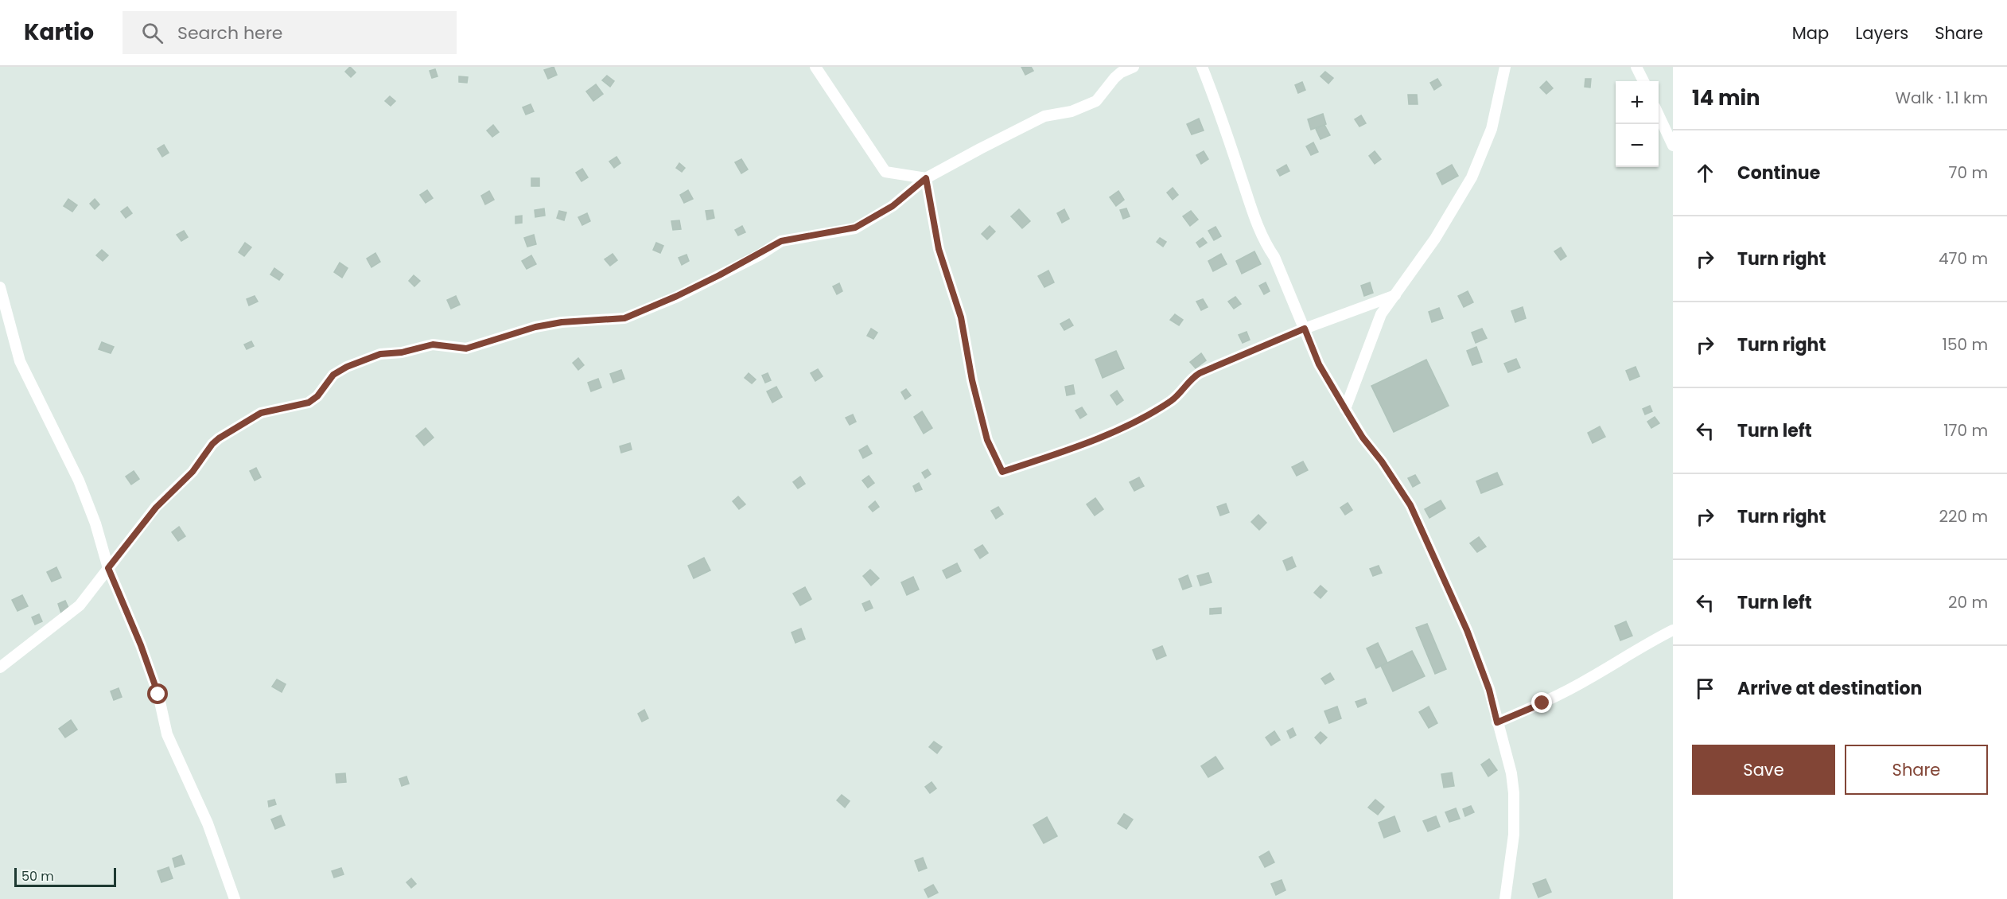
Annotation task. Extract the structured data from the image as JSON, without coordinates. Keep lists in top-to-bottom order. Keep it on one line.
{"scale_bar":"50 m","page":{"header":"Kartio","search":"Search here","nav":["Map","Layers","Share"],"heading":["14 min","Walk · 1.1 km"],"map_buttons":["+","−"],"list":[["Continue","70 m"],["Turn right","470 m"],["Turn right","150 m"],["Turn left","170 m"],["Turn right","220 m"],["Turn left","20 m"],"Arrive at destination"],"buttons":["Save","Share"],"scale":"50 m"}}
